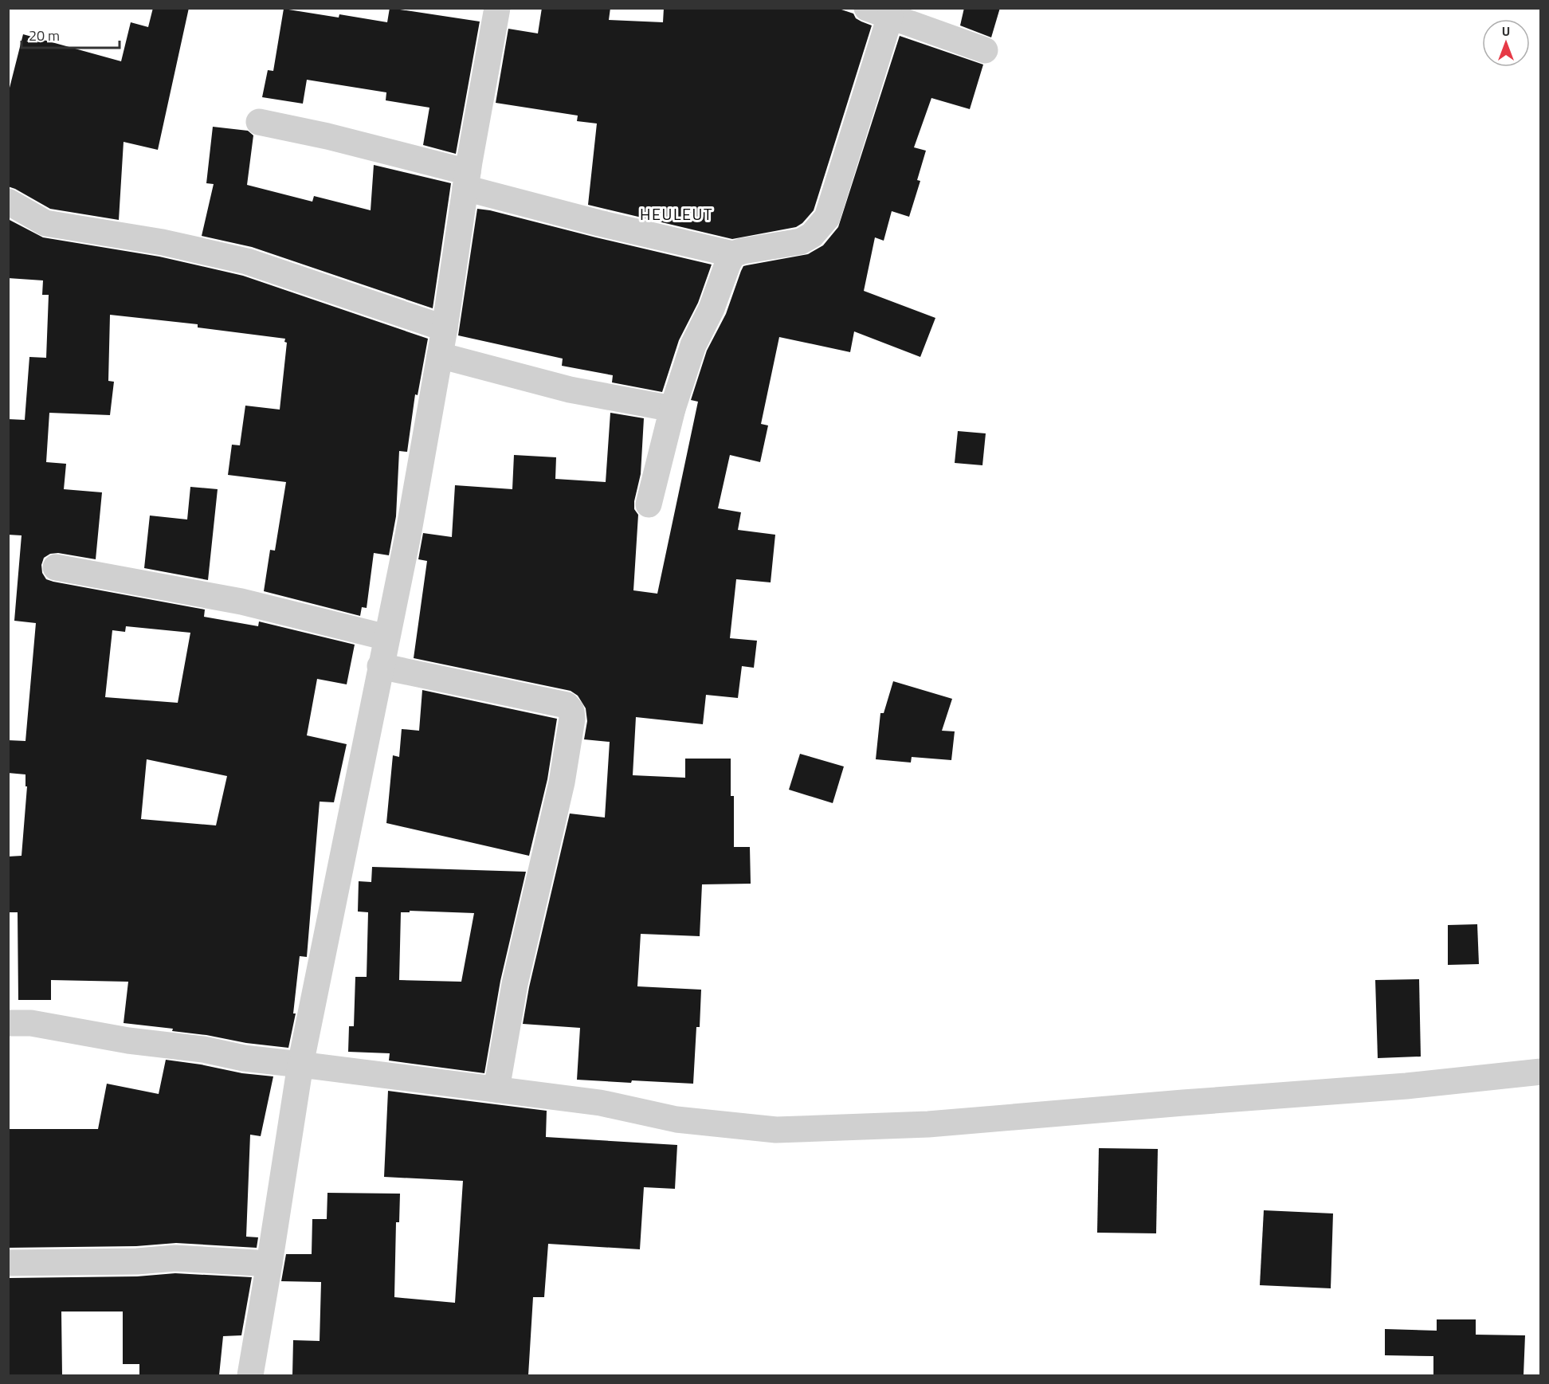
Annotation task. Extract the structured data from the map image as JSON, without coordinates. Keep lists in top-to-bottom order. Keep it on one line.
{"districts":["HEULEUT"],"scale_bar":"20 m","north":"top"}
